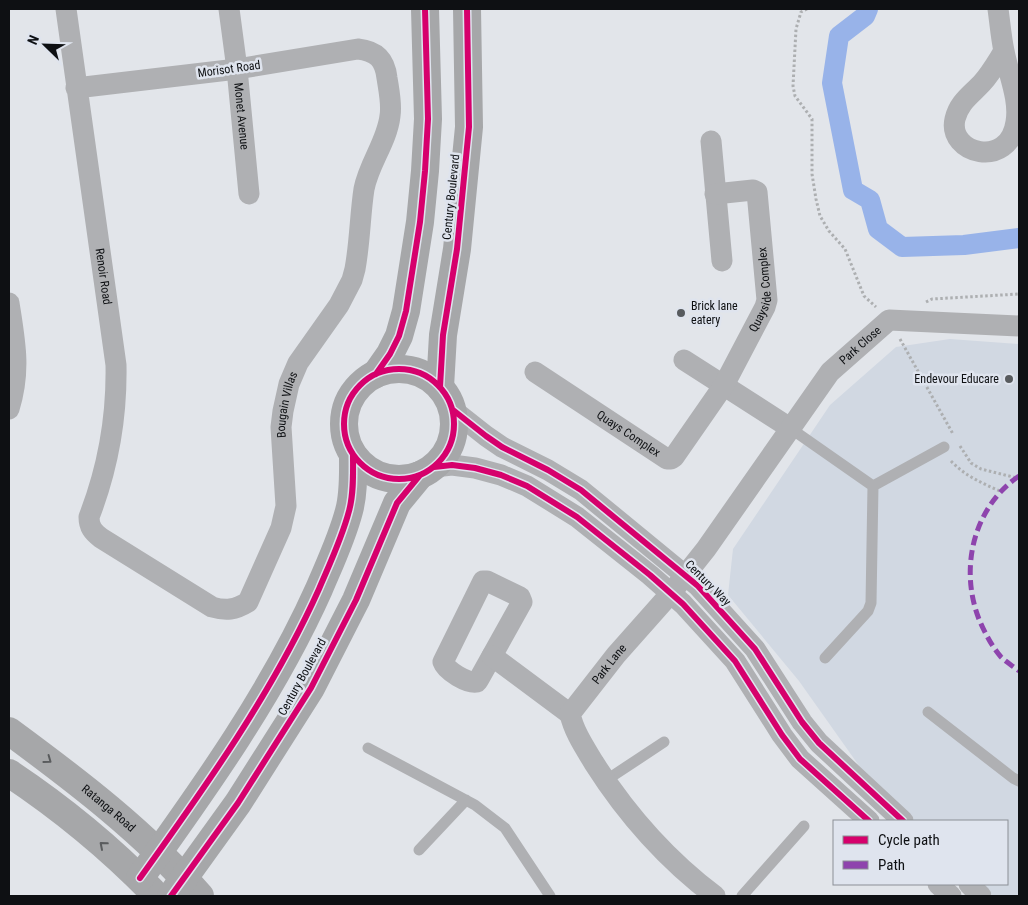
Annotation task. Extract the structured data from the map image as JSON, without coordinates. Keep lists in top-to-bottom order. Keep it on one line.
{"streets":{"main road":["Century Boulevard","Ratanga Road"],"street":["Morisot Road","Monet Avenue","Renoir Road","Quayside Complex","Park Close","Bougain Villas","Quays Complex","Century Way","Park Lane"]},"crossings":[["Morisot Road","Monet Avenue"],["Morisot Road","Renoir Road"],["Morisot Road","Bougain Villas"],["Century Boulevard","Century Way"],["Century Boulevard","Ratanga Road"],["Renoir Road","Bougain Villas"],["Quayside Complex","Quays Complex"],["Park Close","Park Lane"],["Century Way","Park Lane"]],"places":["Brick lane eatery","Endevour Educare"],"legend":["Cycle path","Path"],"north":"top left"}
